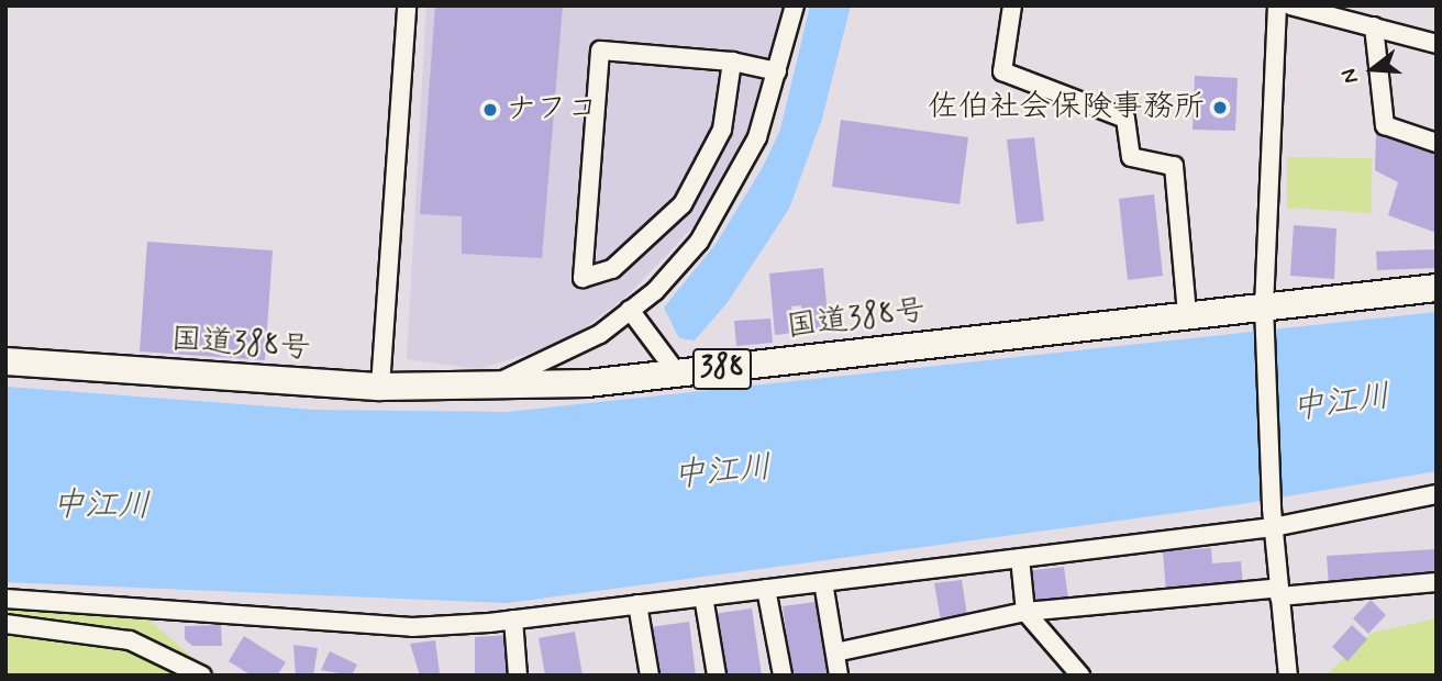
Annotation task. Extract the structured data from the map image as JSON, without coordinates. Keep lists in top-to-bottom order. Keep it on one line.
{"streets":{"highway":["国道388号","388"]},"water":["中江川"],"places":["佐伯社会保険事務所","ナフコ"],"north":"left"}
